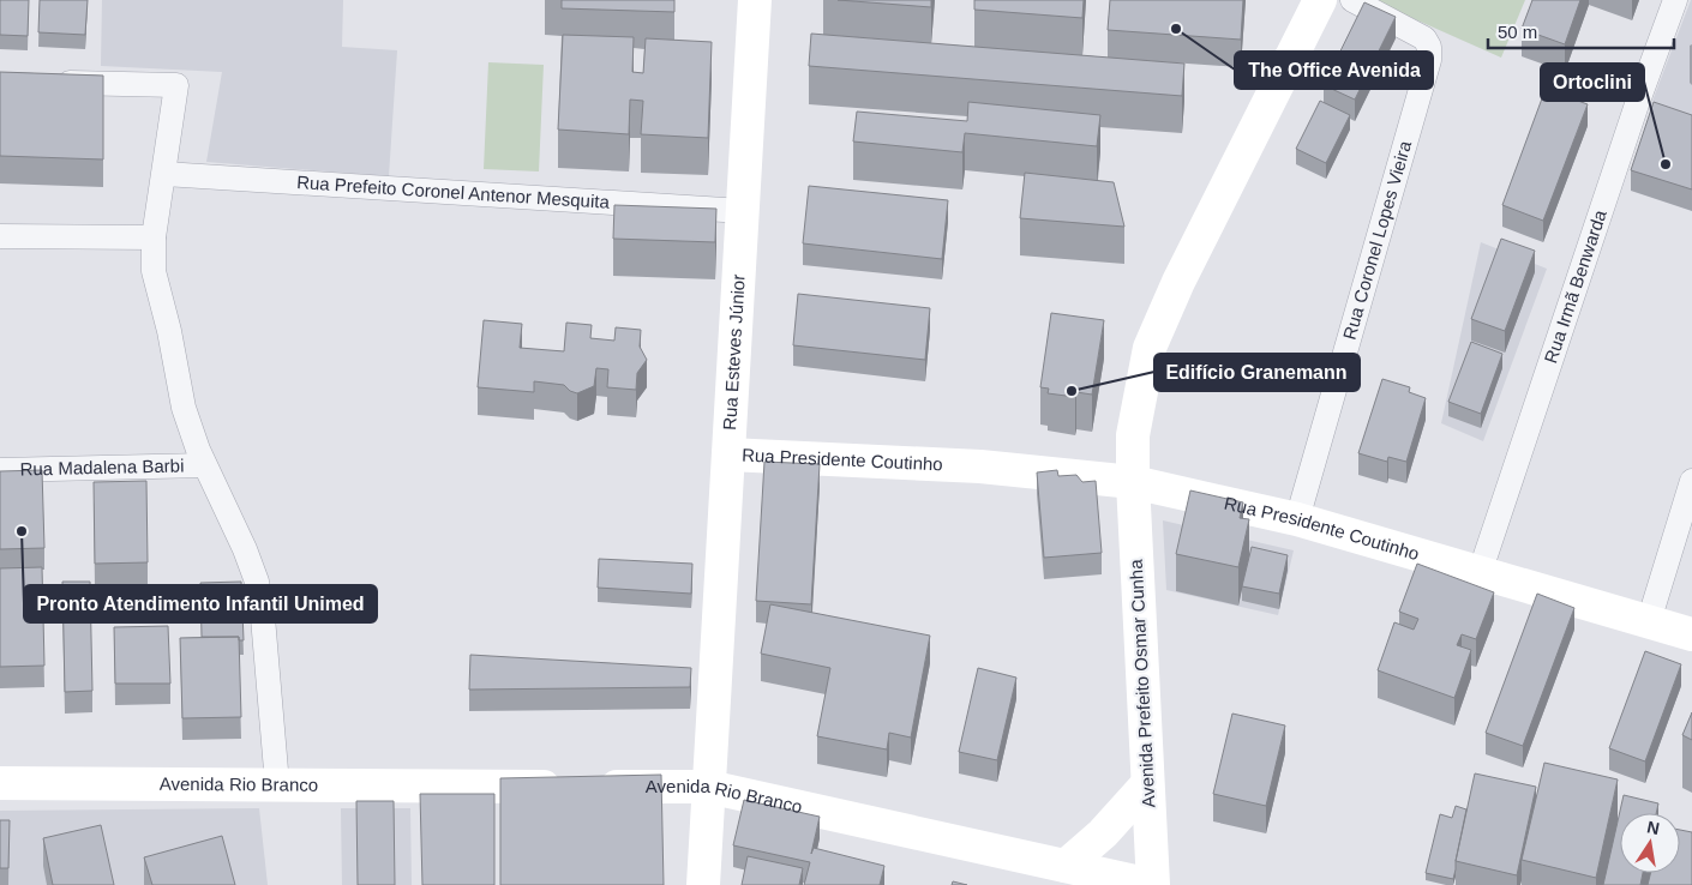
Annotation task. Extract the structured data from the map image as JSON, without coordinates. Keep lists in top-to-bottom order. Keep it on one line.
{"streets":{"main road":["Rua Esteves Júnior","Rua Presidente Coutinho","Avenida Prefeito Osmar Cunha","Avenida Rio Branco"],"street":["Rua Prefeito Coronel Antenor Mesquita","Rua Coronel Lopes Vieira","Rua Irmã Benwarda","Rua Madalena Barbi"]},"crossings":[["Rua Prefeito Coronel Antenor Mesquita","Rua Esteves Júnior"],["Rua Coronel Lopes Vieira","Rua Presidente Coutinho"],["Rua Irmã Benwarda","Rua Presidente Coutinho"],["Rua Esteves Júnior","Rua Presidente Coutinho"],["Rua Esteves Júnior","Avenida Rio Branco"],["Rua Presidente Coutinho","Avenida Prefeito Osmar Cunha"],["Avenida Prefeito Osmar Cunha","Avenida Rio Branco"]],"places":["The Office Avenida","Ortoclini","Edifício Granemann","Pronto Atendimento Infantil Unimed"],"scale_bar":"50 m","north":"top"}
